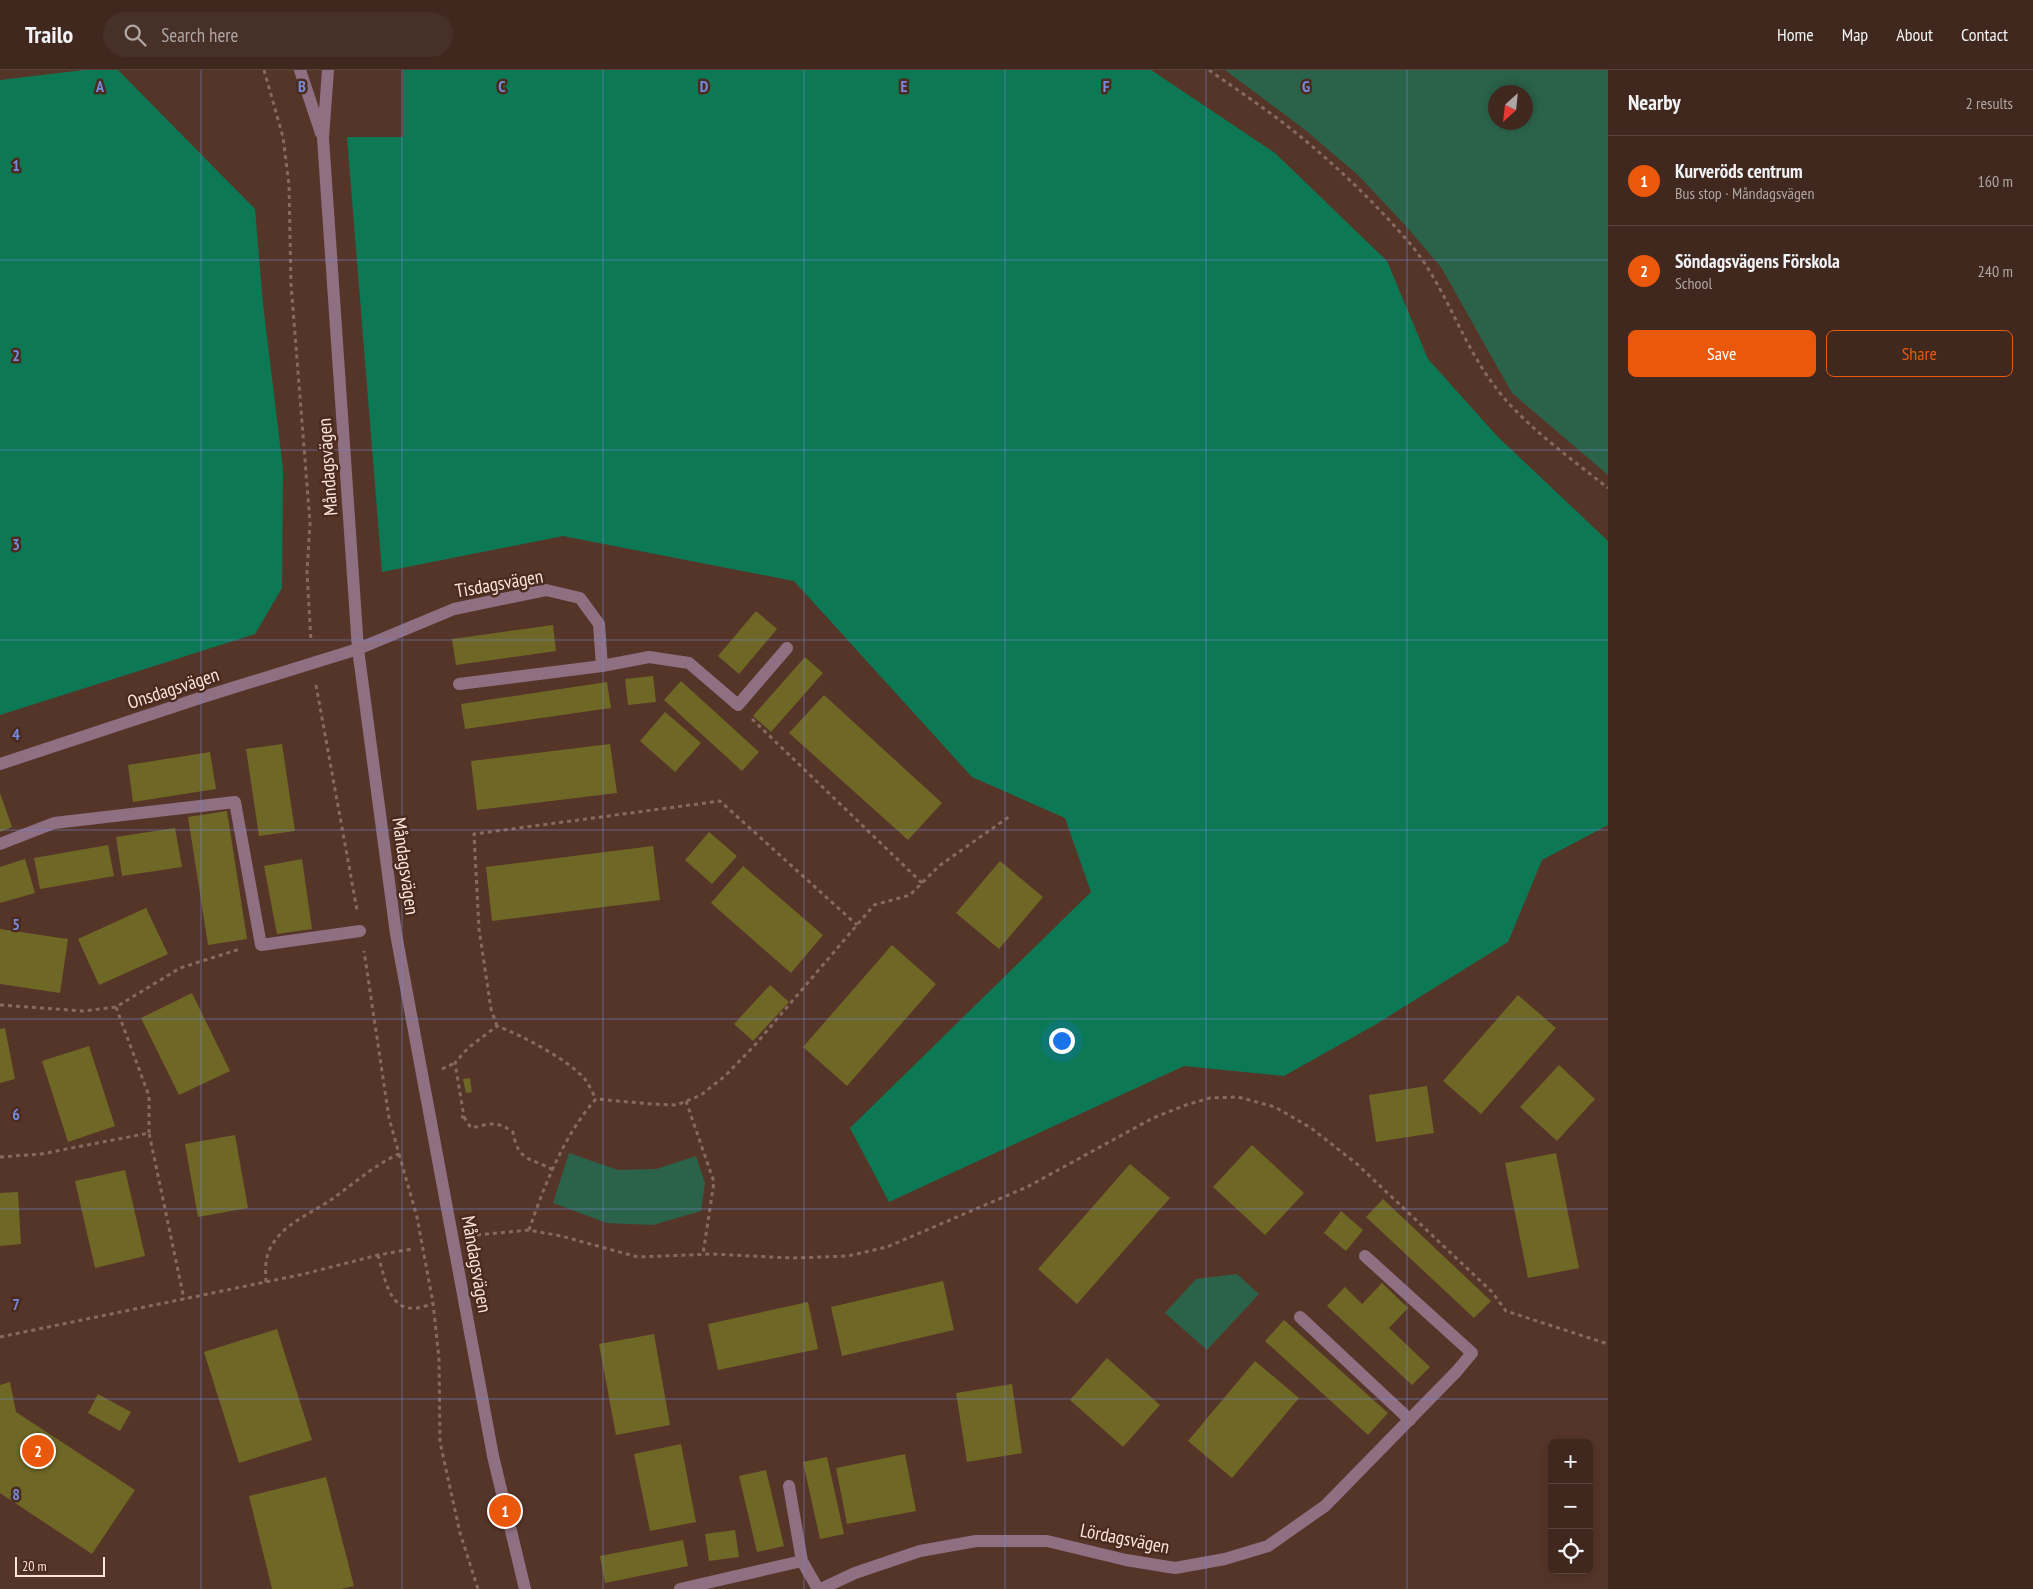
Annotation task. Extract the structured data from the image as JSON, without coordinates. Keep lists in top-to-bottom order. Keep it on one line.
{"streets":{"street":["Måndagsvägen","Tisdagsvägen","Onsdagsvägen","Lördagsvägen"]},"crossings":[["Måndagsvägen","Tisdagsvägen"],["Måndagsvägen","Onsdagsvägen"],["Tisdagsvägen","Onsdagsvägen"]],"scale_bar":"20 m","north":"bottom left","page":{"header":"Trailo","search":"Search here","nav":["Home","Map","About","Contact"],"heading":["Nearby","2 results"],"list":[{"mark":"1","name":"Kurveröds centrum","note":"Bus stop · Måndagsvägen","value":"160 m"},{"mark":"2","name":"Söndagsvägens Förskola","note":"School","value":"240 m"}],"buttons":["Save","Share"],"pins":["2","1"],"map_buttons":["+","−"],"scale":"20 m"},"grid":{"columns":["A","B","C","D","E","F","G"],"rows":["1","2","3","4","5","6","7","8"]}}
